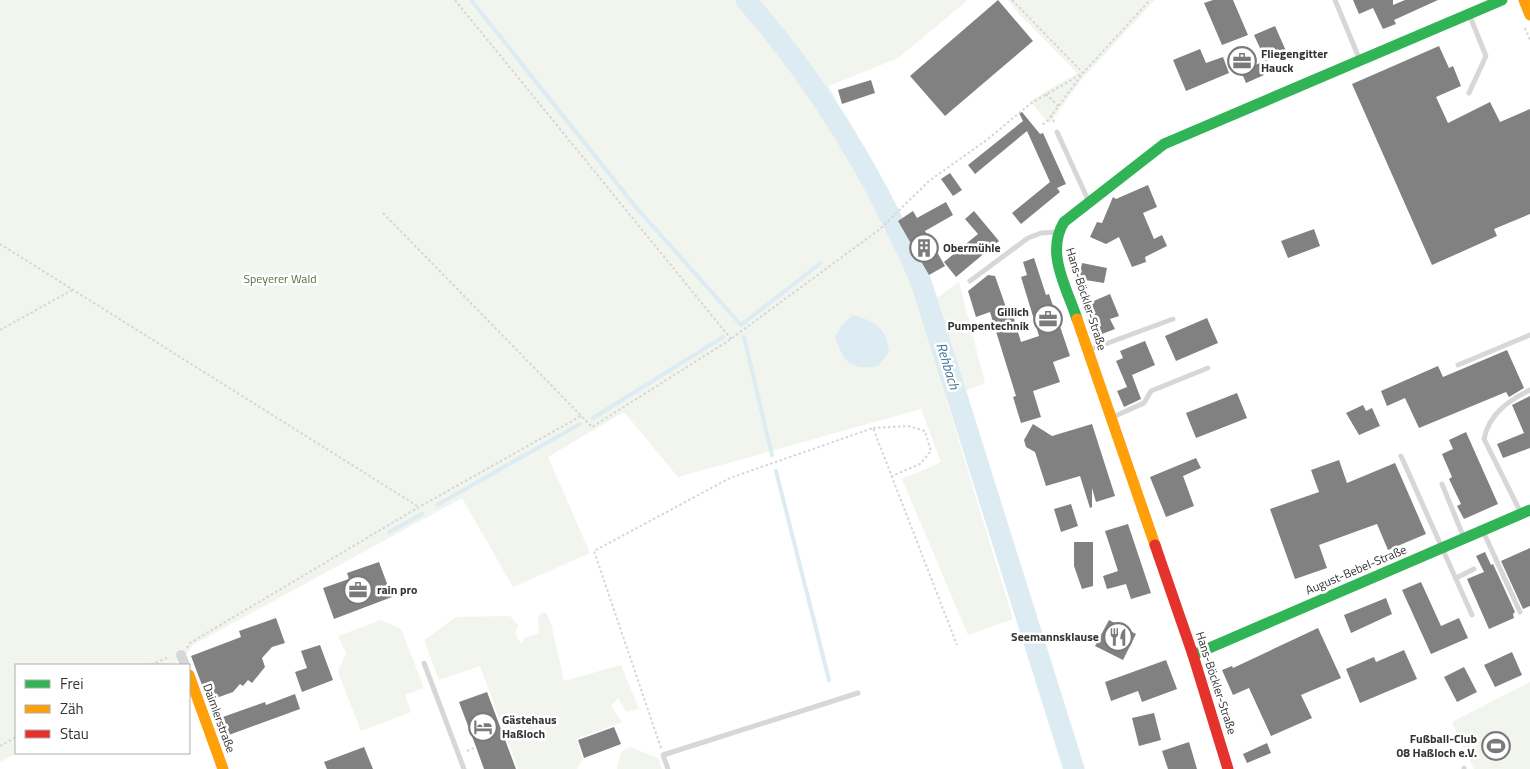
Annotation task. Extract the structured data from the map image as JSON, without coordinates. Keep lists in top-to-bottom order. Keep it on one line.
{"streets":{"street":["Hans-Böckler-Straße","August-Bebel-Straße","Daimlerstraße"]},"crossings":[["Hans-Böckler-Straße","August-Bebel-Straße"]],"water":["Rehbach"],"parks":["Speyerer Wald"],"places":{"office":["Fliegengitter Hauck","Gillich Pumpentechnik","rain pro"],"building":["Obermühle"],"restaurant":["Seemannsklause"],"hotel":["Gästehaus Haßloch"],"sports":["Fußball-Club 08 Haßloch e.V."]},"legend":["Frei","Zäh","Stau"]}
